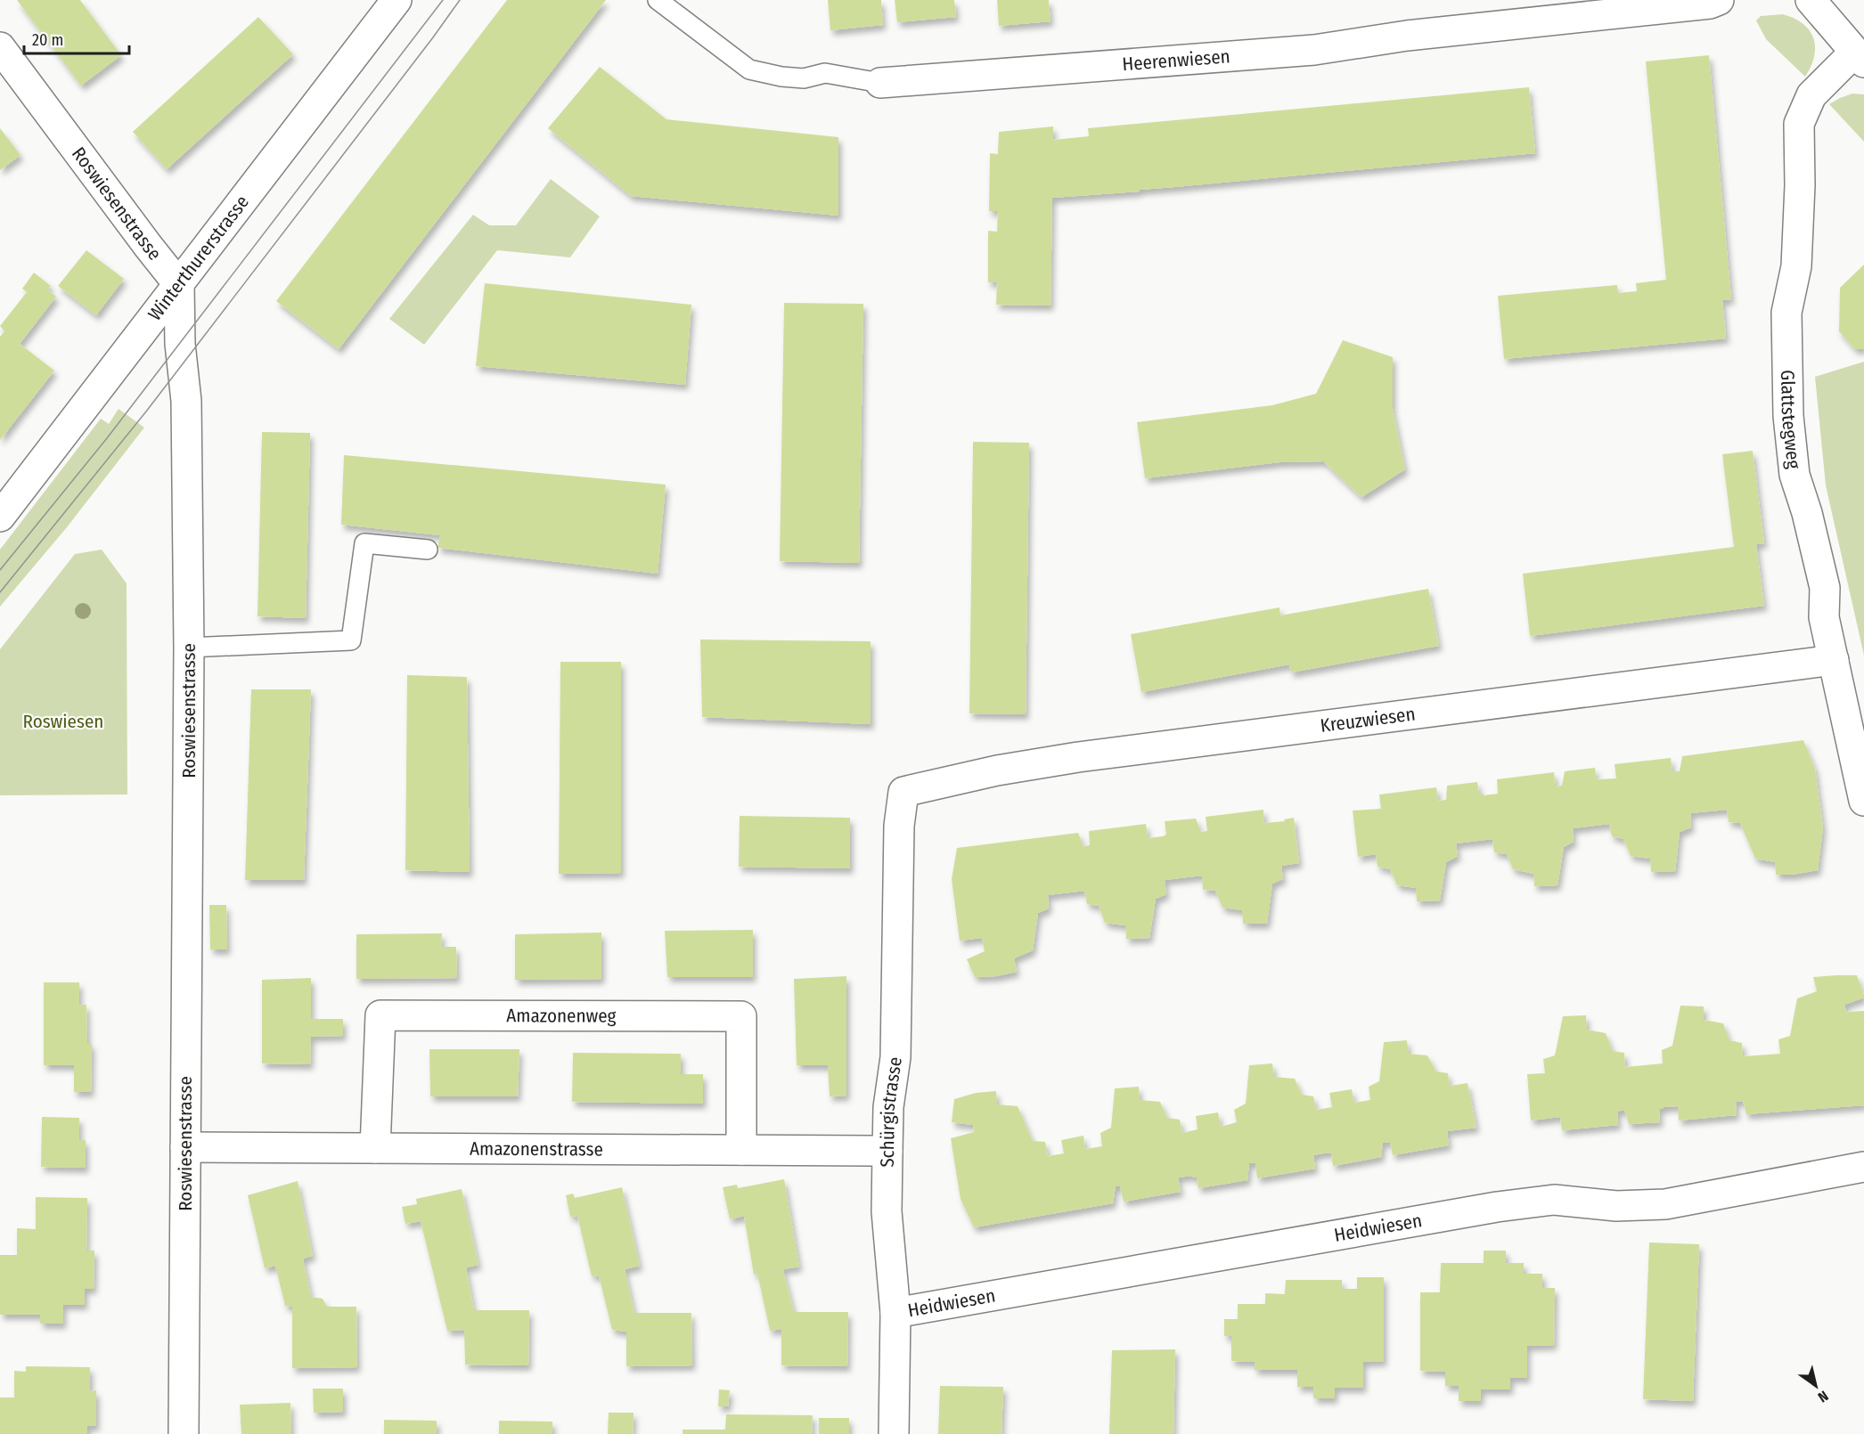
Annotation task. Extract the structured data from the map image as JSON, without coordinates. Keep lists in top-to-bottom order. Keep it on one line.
{"streets":{"street":["Heerenwiesen","Roswiesenstrasse","Winterthurerstrasse","Glattstegweg","Kreuzwiesen","Amazonenweg","Schürgistrasse","Amazonenstrasse","Heidwiesen"]},"crossings":[["Roswiesenstrasse","Winterthurerstrasse"],["Roswiesenstrasse","Amazonenstrasse"],["Glattstegweg","Kreuzwiesen"],["Kreuzwiesen","Schürgistrasse"],["Amazonenweg","Amazonenstrasse"],["Schürgistrasse","Amazonenstrasse"],["Schürgistrasse","Heidwiesen"]],"parks":["Roswiesen"],"scale_bar":"20 m","north":"bottom right"}
